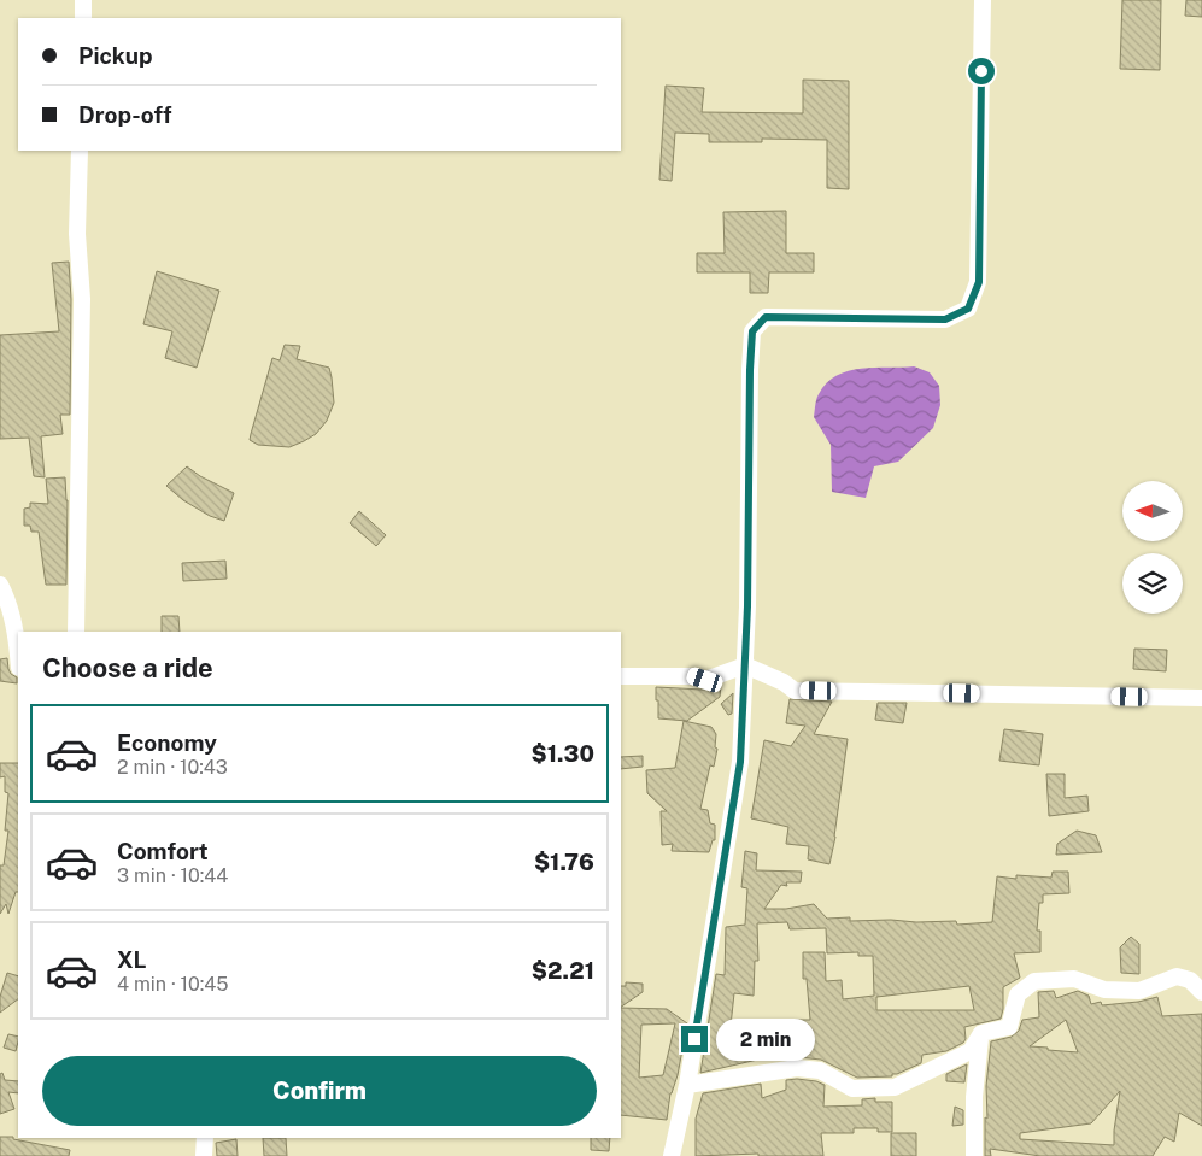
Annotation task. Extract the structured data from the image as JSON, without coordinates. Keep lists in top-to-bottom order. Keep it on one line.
{"north":"left","page":{"banner":["Pickup","Drop-off"],"heading":"Choose a ride","list":[{"name":"Economy","note":"2 min · 10:43","value":"$1.30"},{"name":"Comfort","note":"3 min · 10:44","value":"$1.76"},{"name":"XL","note":"4 min · 10:45","value":"$2.21"}],"bubble":"2 min","buttons":"Confirm"}}
